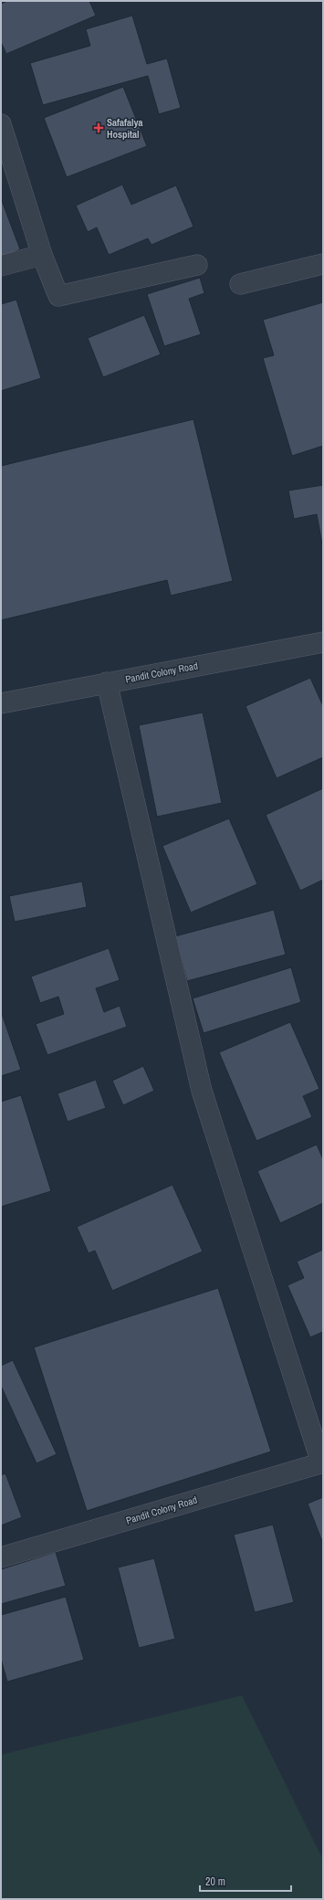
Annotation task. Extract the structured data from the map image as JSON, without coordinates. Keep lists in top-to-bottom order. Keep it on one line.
{"streets":{"street":["Pandit Colony Road"]},"places":{"health":["Safafalya Hospital"]},"scale_bar":"20 m"}
